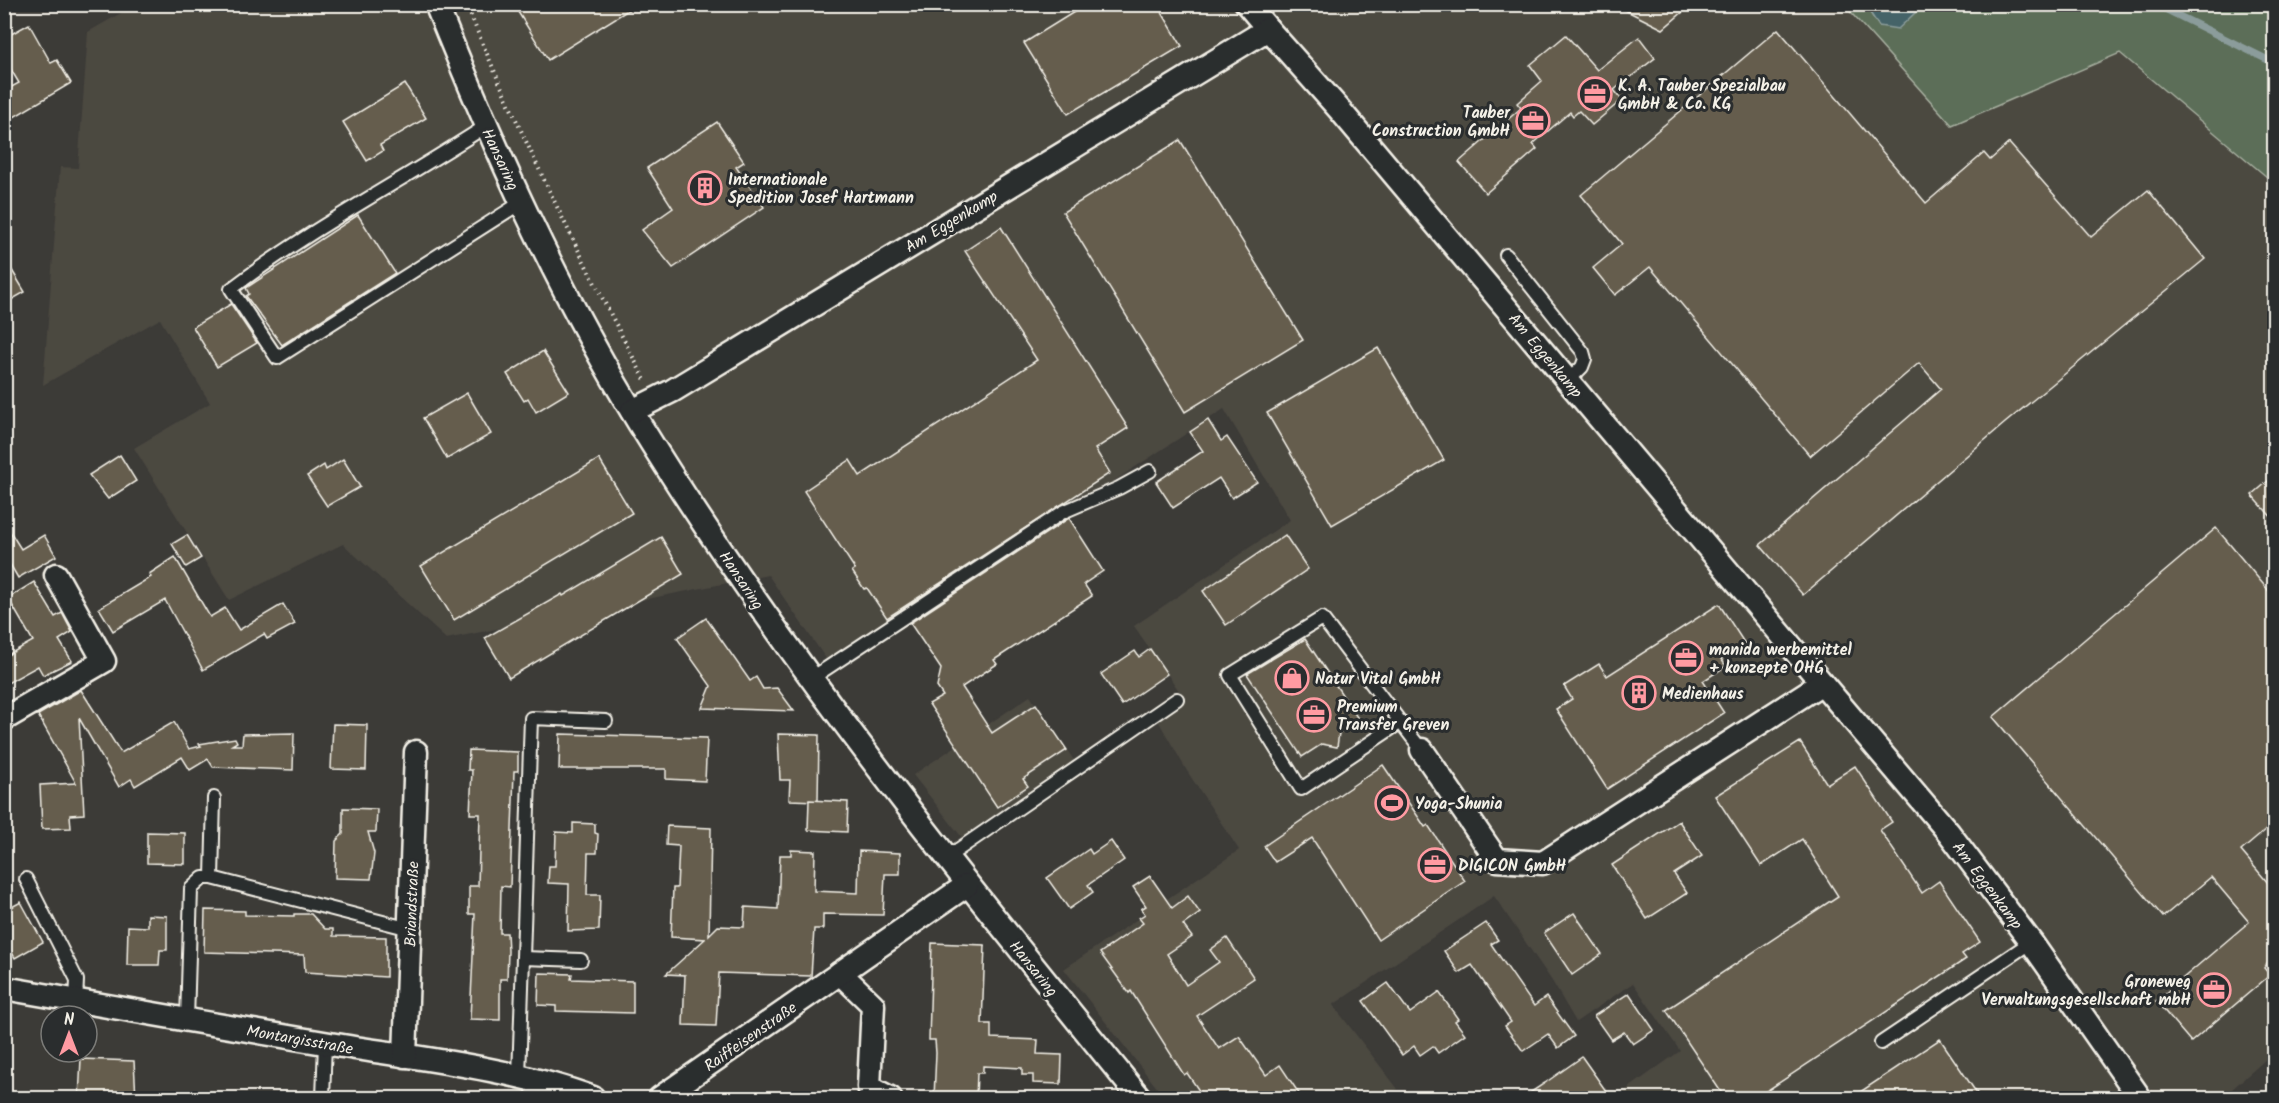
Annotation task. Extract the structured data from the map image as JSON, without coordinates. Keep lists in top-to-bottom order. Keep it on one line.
{"streets":{"street":["Hansaring","Am Eggenkamp","Briandstraße","Raiffeisenstraße","Montargisstraße"]},"crossings":[["Hansaring","Am Eggenkamp"],["Hansaring","Raiffeisenstraße"],["Briandstraße","Montargisstraße"]],"places":{"office":["K. A. Tauber Spezialbau GmbH & Co. KG","Tauber Construction GmbH","manida werbemittel + konzepte OHG","Premium Transfer Greven","DIGICON GmbH","Groneweg Verwaltungsgesellschaft mbH"],"building":["Internationale Spedition Josef Hartmann","Medienhaus"],"shop":["Natur Vital GmbH"],"sports":["Yoga-Shunia"]},"north":"top"}
